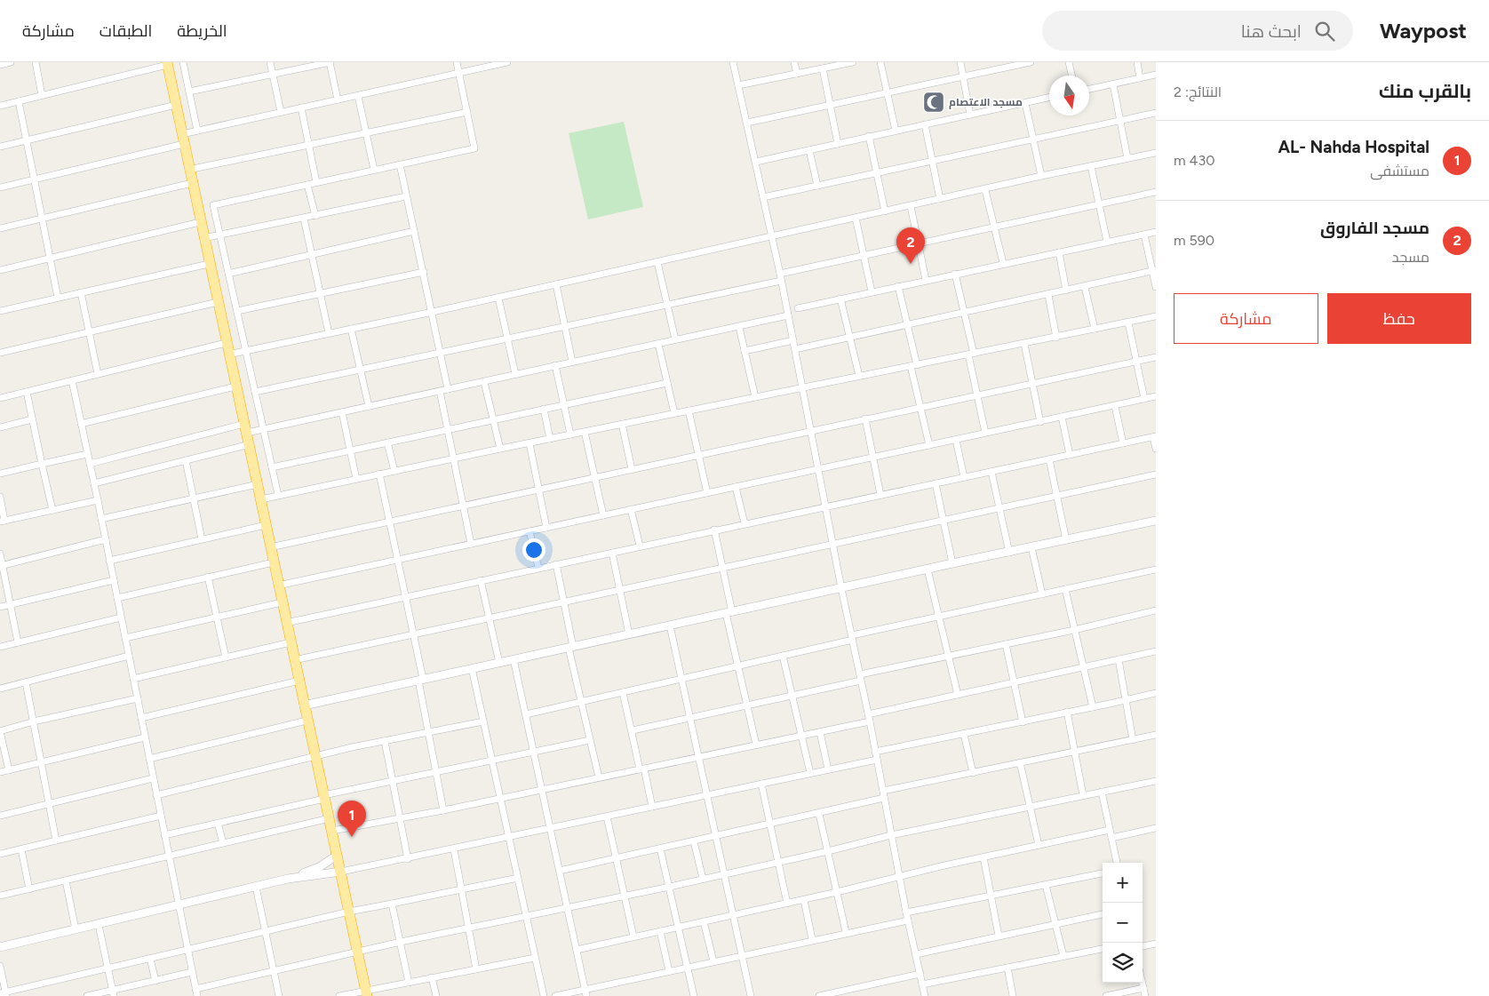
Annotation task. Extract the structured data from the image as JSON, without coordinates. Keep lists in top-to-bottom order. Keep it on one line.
{"places":{"mosque":["مسجد الاعتصام"]},"north":"bottom","page":{"header":"Waypost","search":"ابحث هنا","nav":["الخريطة","الطبقات","مشاركة"],"heading":["بالقرب منك","النتائج: 2"],"list":[{"mark":"1","name":"AL- Nahda Hospital","note":"مستشفى","value":"430 m"},{"mark":"2","name":"مسجد الفاروق","note":"مسجد","value":"590 m"}],"pins":["2","1"],"buttons":["حفظ","مشاركة"],"map_buttons":["+","−"]}}
